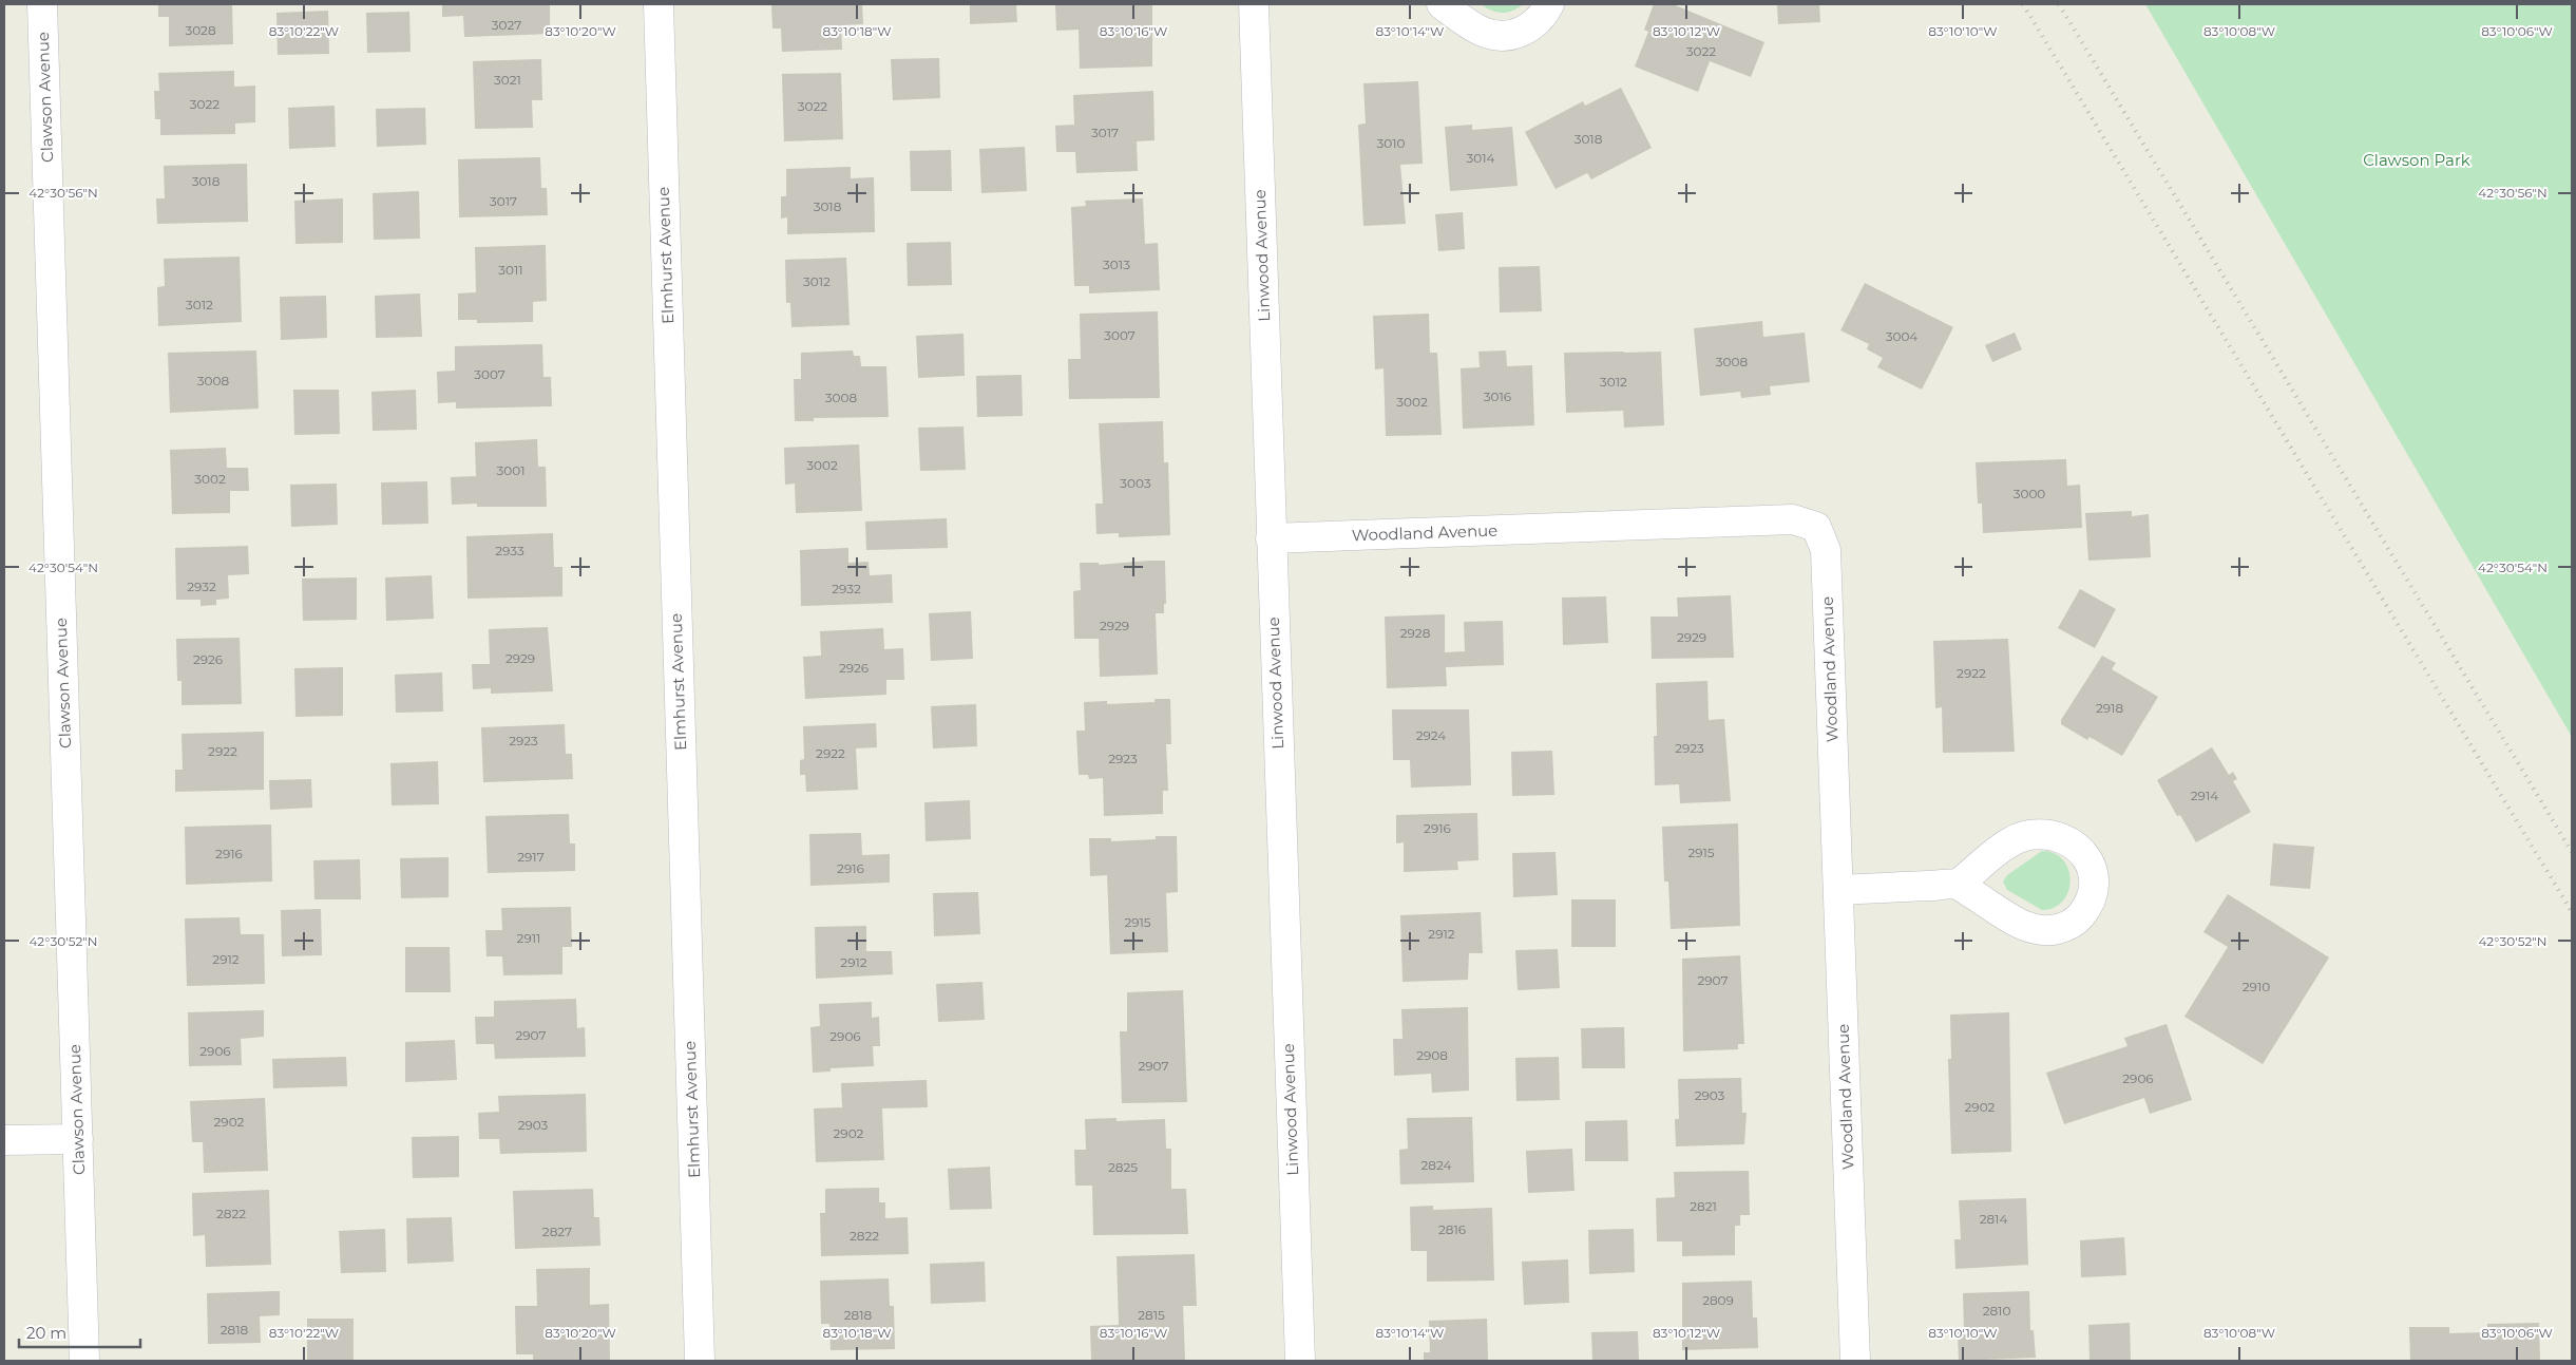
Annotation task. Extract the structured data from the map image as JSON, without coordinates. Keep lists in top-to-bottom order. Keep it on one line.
{"streets":{"street":["Clawson Avenue","Elmhurst Avenue","Linwood Avenue","Woodland Avenue"]},"crossings":[["Linwood Avenue","Woodland Avenue"]],"parks":["Clawson Park"],"house_numbers":["3027","3028","3022","3021","3022","3022","3017","3018","3010","3014","3018","3017","3018","3013","3011","3012","3012","3007","3004","3008","3007","3008","3012","3016","3008","3002","3002","3001","3002","3003","3000","2933","2932","2932","2929","2928","2929","2929","2926","2926","2922","2918","2924","2923","2923","2922","2922","2923","2914","2916","2915","2916","2917","2916","2915","2912","2911","2912","2912","2907","2910","2907","2906","2906","2908","2907","2906","2903","2902","2902","2903","2902","2824","2825","2821","2822","2814","2816","2827","2822","2809","2810","2818","2815","2818"],"scale_bar":"20 m","coordinates":["83°10'22\"W","83°10'20\"W","83°10'18\"W","83°10'16\"W","83°10'14\"W","83°10'12\"W","83°10'10\"W","83°10'08\"W","83°10'06\"W","42°30'56\"N","42°30'54\"N","42°30'52\"N"]}
